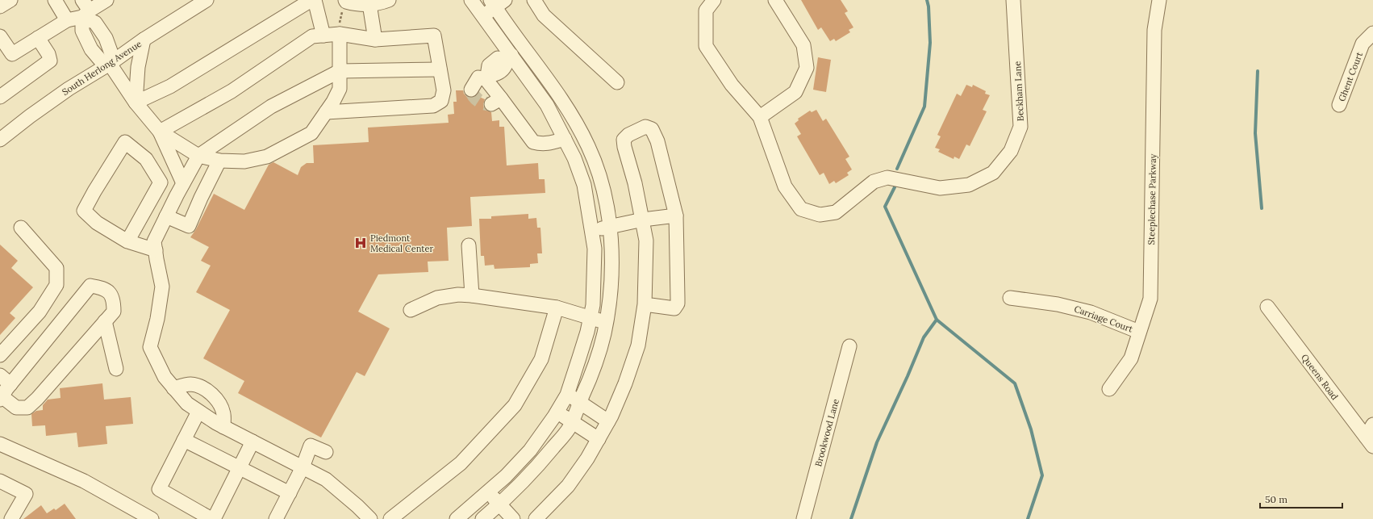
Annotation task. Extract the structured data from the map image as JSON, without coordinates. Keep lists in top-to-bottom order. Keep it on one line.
{"streets":{"street":["South Herlong Avenue","Ghent Court","Beckham Lane","Steeplechase Parkway","Carriage Court","Queens Road","Brookwood Lane"]},"crossings":[["Steeplechase Parkway","Carriage Court"]],"places":{"hospital":["Piedmont Medical Center"]},"scale_bar":"50 m"}
